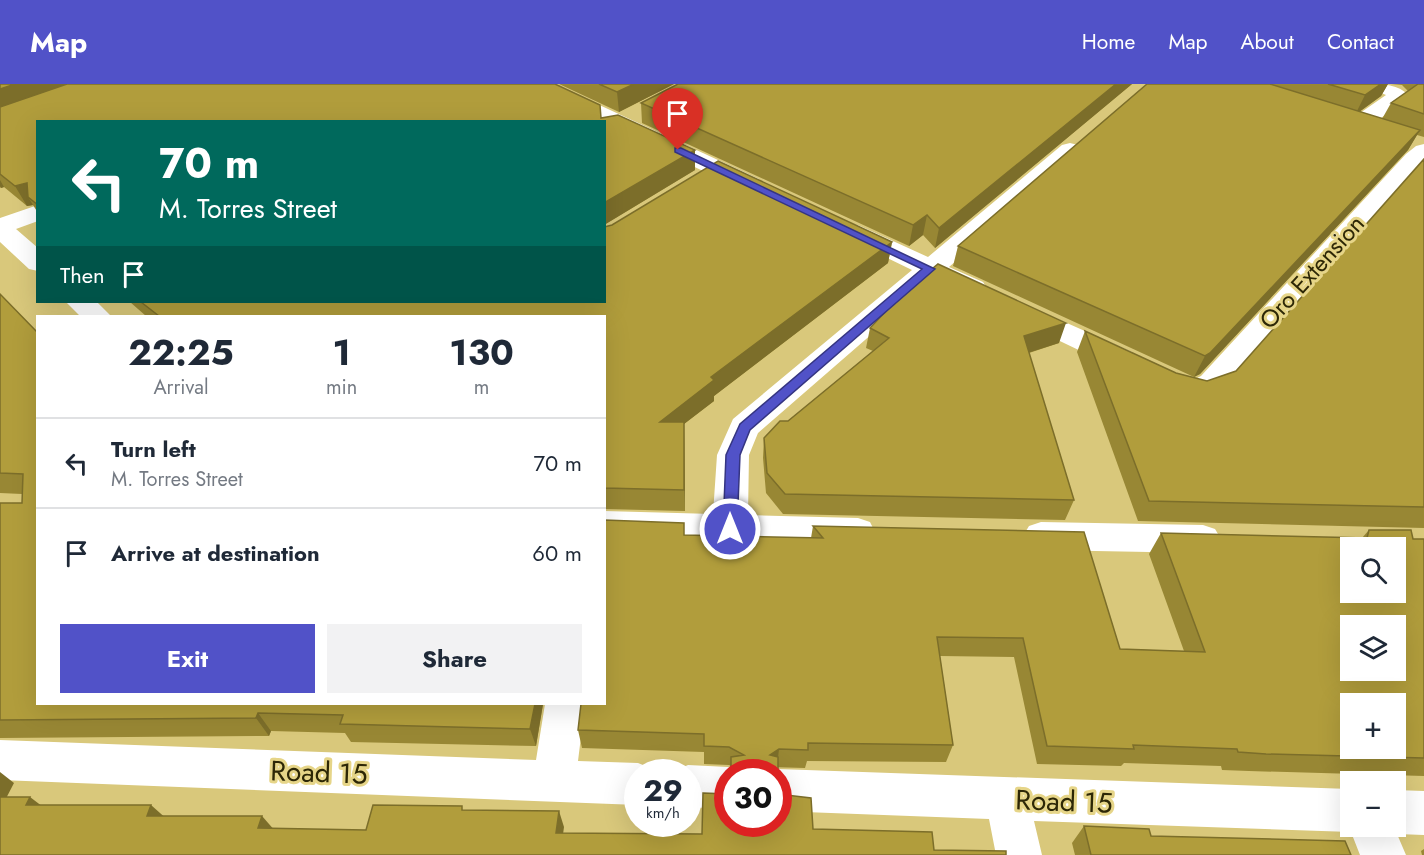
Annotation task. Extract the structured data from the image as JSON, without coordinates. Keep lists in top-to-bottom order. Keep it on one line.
{"streets":{"street":["Oro Extension","Road 15"]},"page":{"header":"Map","nav":["Home","Map","About","Contact"],"turn":["70 m","M. Torres Street"],"then":"Then","eta":["22:25","Arrival","1","min","130","m"],"list":[{"name":"Turn left","note":"M. Torres Street","value":"70 m"},{"name":"Arrive at destination","value":"60 m"}],"map_buttons":["+","−"],"buttons":["Exit","Share"],"speed":"29 km/h","limit":"30"}}
